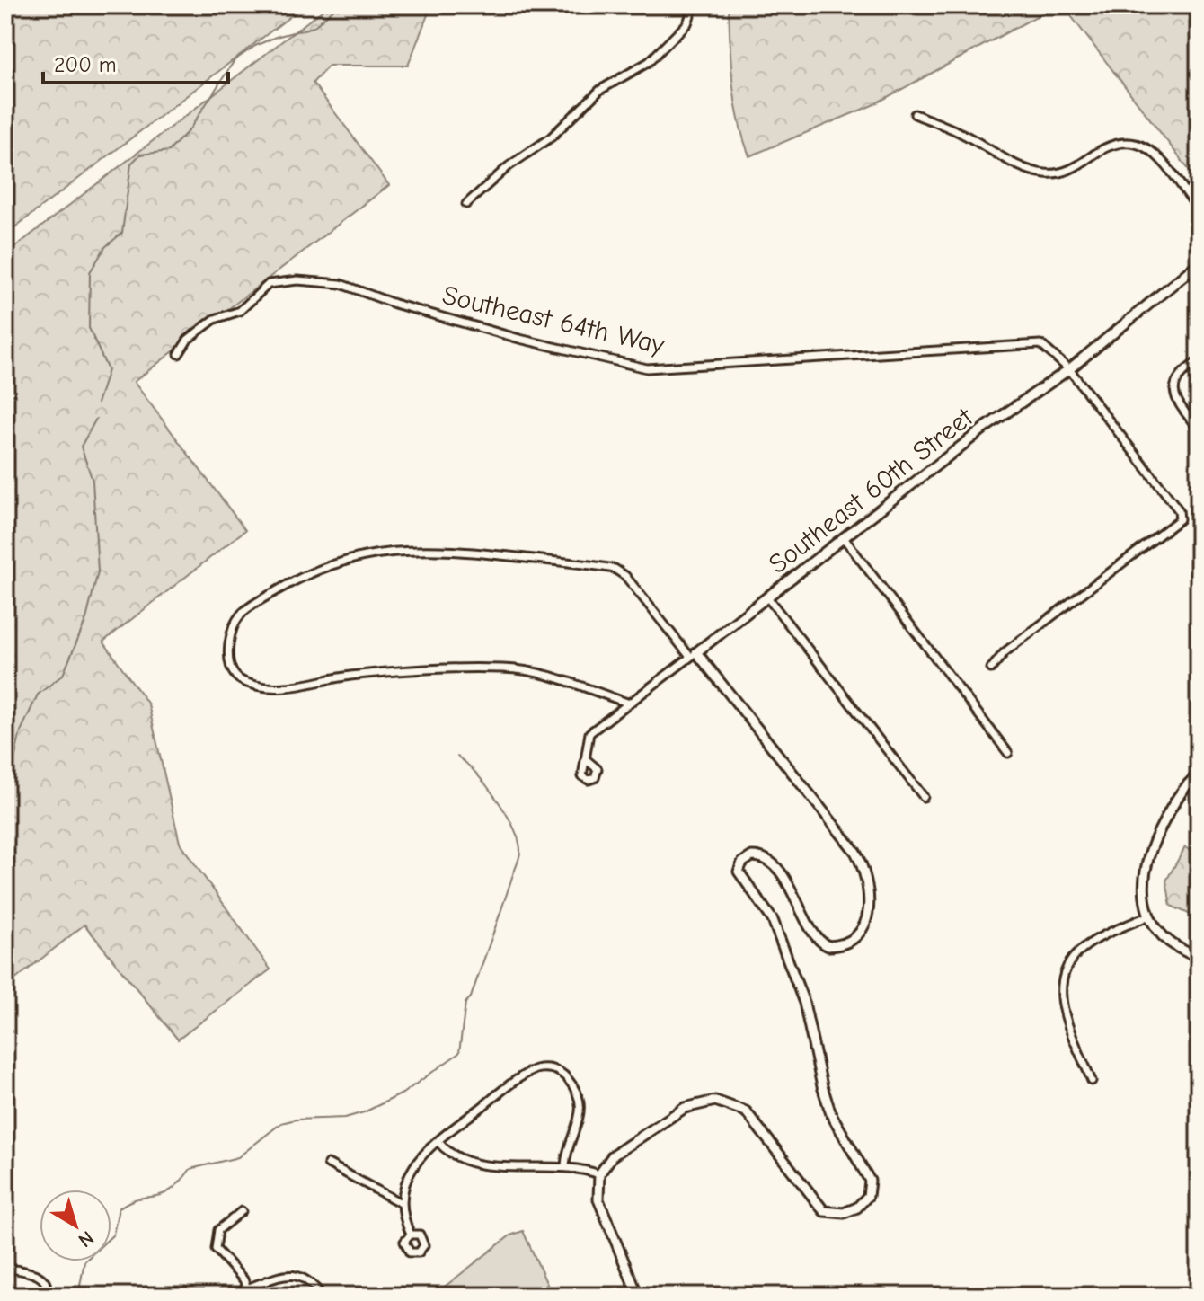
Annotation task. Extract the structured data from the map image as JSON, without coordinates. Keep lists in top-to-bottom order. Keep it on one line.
{"streets":{"street":["Southeast 64th Way","Southeast 60th Street"]},"crossings":[["Southeast 64th Way","Southeast 60th Street"]],"scale_bar":"200 m","north":"bottom right"}
